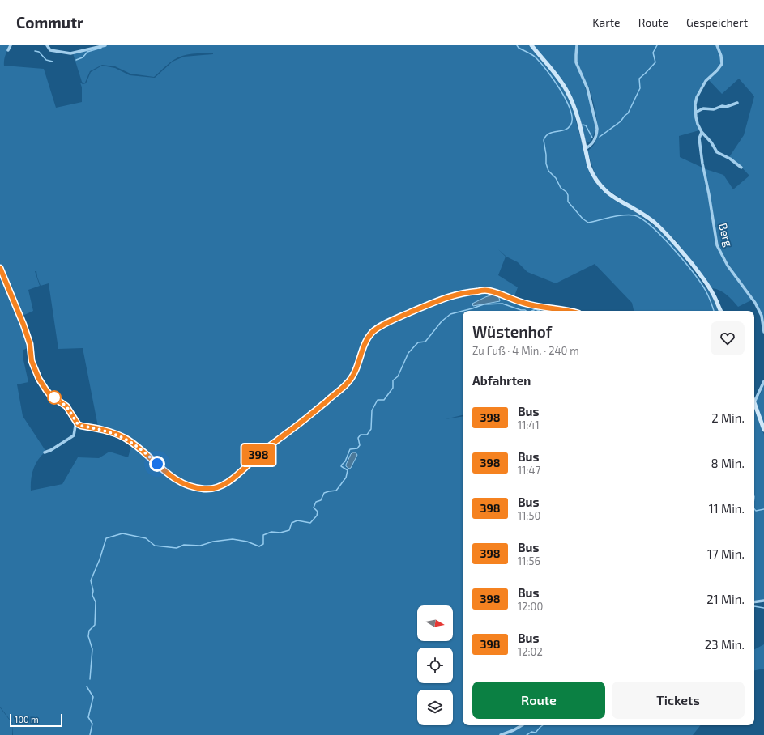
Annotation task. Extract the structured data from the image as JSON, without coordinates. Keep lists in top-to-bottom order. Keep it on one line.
{"streets":{"street":["Berg"]},"lines":["bus line 398"],"scale_bar":"100 m","north":"right","page":{"header":"Commutr","nav":["Karte","Route","Gespeichert"],"on_map":"398","heading":[["Wüstenhof","Zu Fuß · 4 Min. · 240 m"],"Abfahrten"],"list":[{"mark":"398","name":"Bus","note":"11:41","value":"2 Min."},{"mark":"398","name":"Bus","note":"11:47","value":"8 Min."},{"mark":"398","name":"Bus","note":"11:50","value":"11 Min."},{"mark":"398","name":"Bus","note":"11:56","value":"17 Min."},{"mark":"398","name":"Bus","note":"12:00","value":"21 Min."},{"mark":"398","name":"Bus","note":"12:02","value":"23 Min."}],"buttons":["Route","Tickets"],"scale":"100 m"}}
